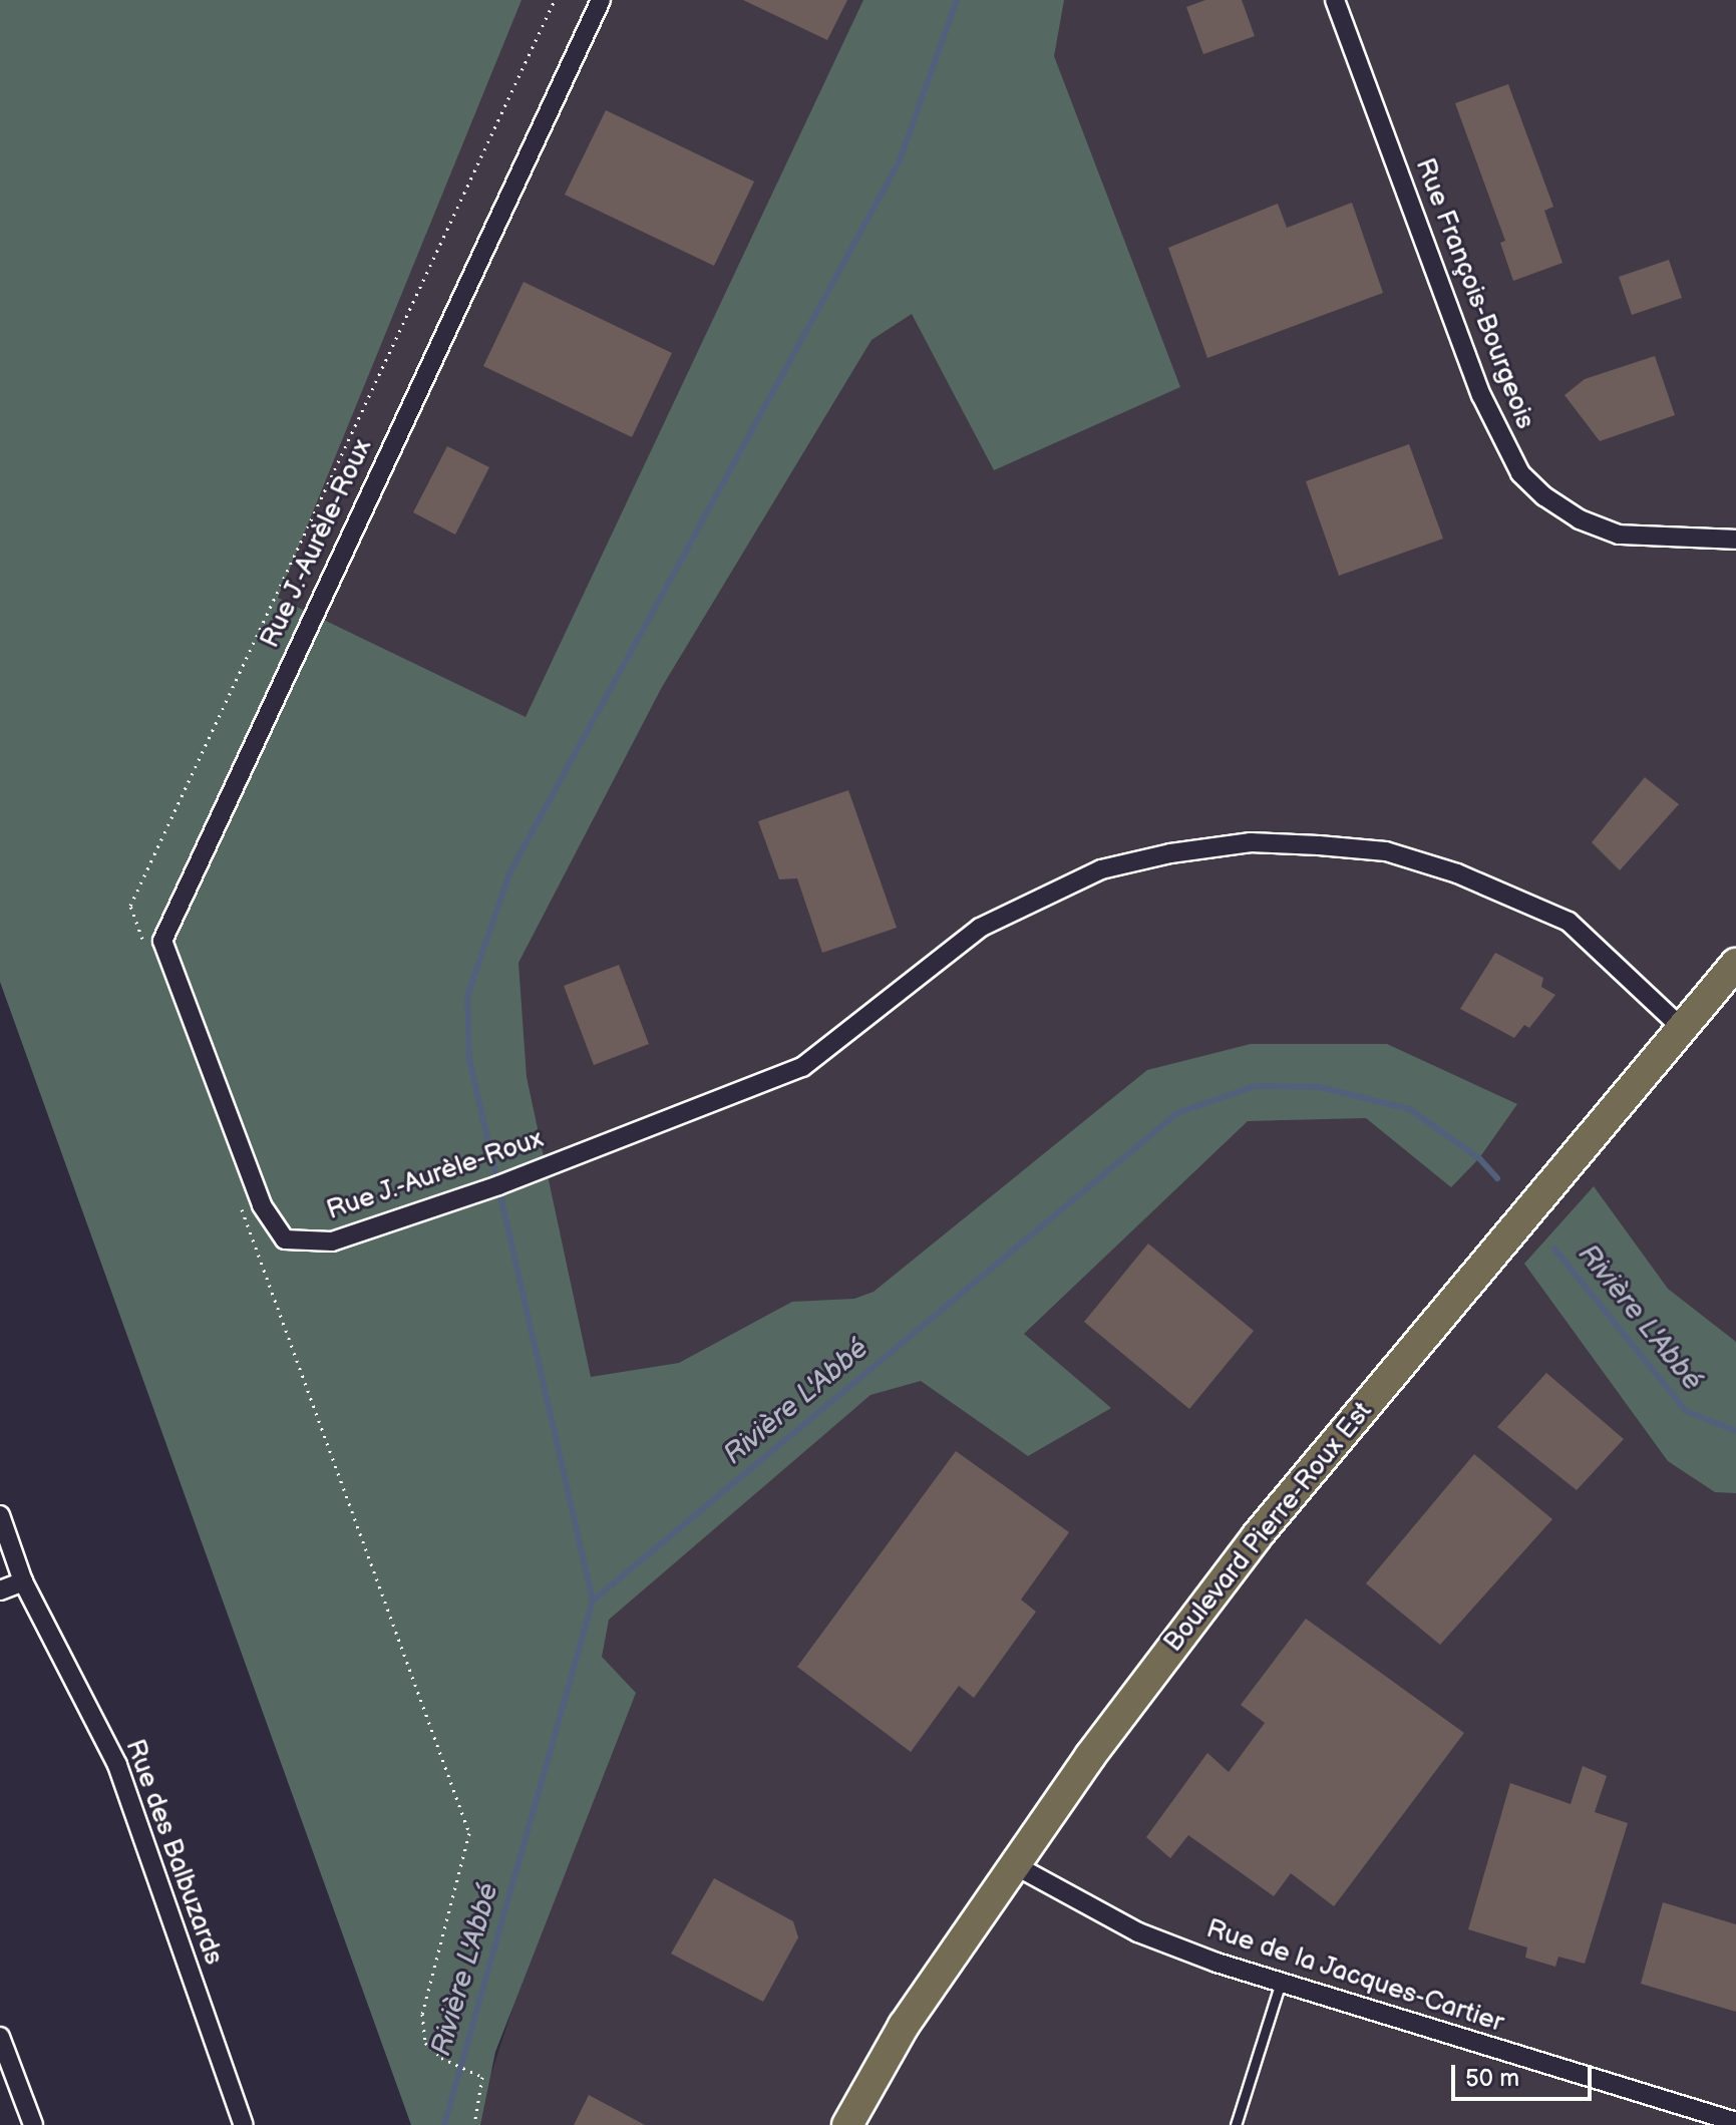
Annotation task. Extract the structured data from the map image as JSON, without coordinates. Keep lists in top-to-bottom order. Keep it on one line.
{"streets":{"main road":["Boulevard Pierre-Roux Est"],"street":["Rue François-Bourgeois","Rue J.-Aurèle-Roux","Rue des Balbuzards","Rue de la Jacques-Cartier"]},"crossings":[["Rue J.-Aurèle-Roux","Boulevard Pierre-Roux Est"],["Boulevard Pierre-Roux Est","Rue de la Jacques-Cartier"]],"water":["Rivière L'Abbé"],"scale_bar":"50 m"}
